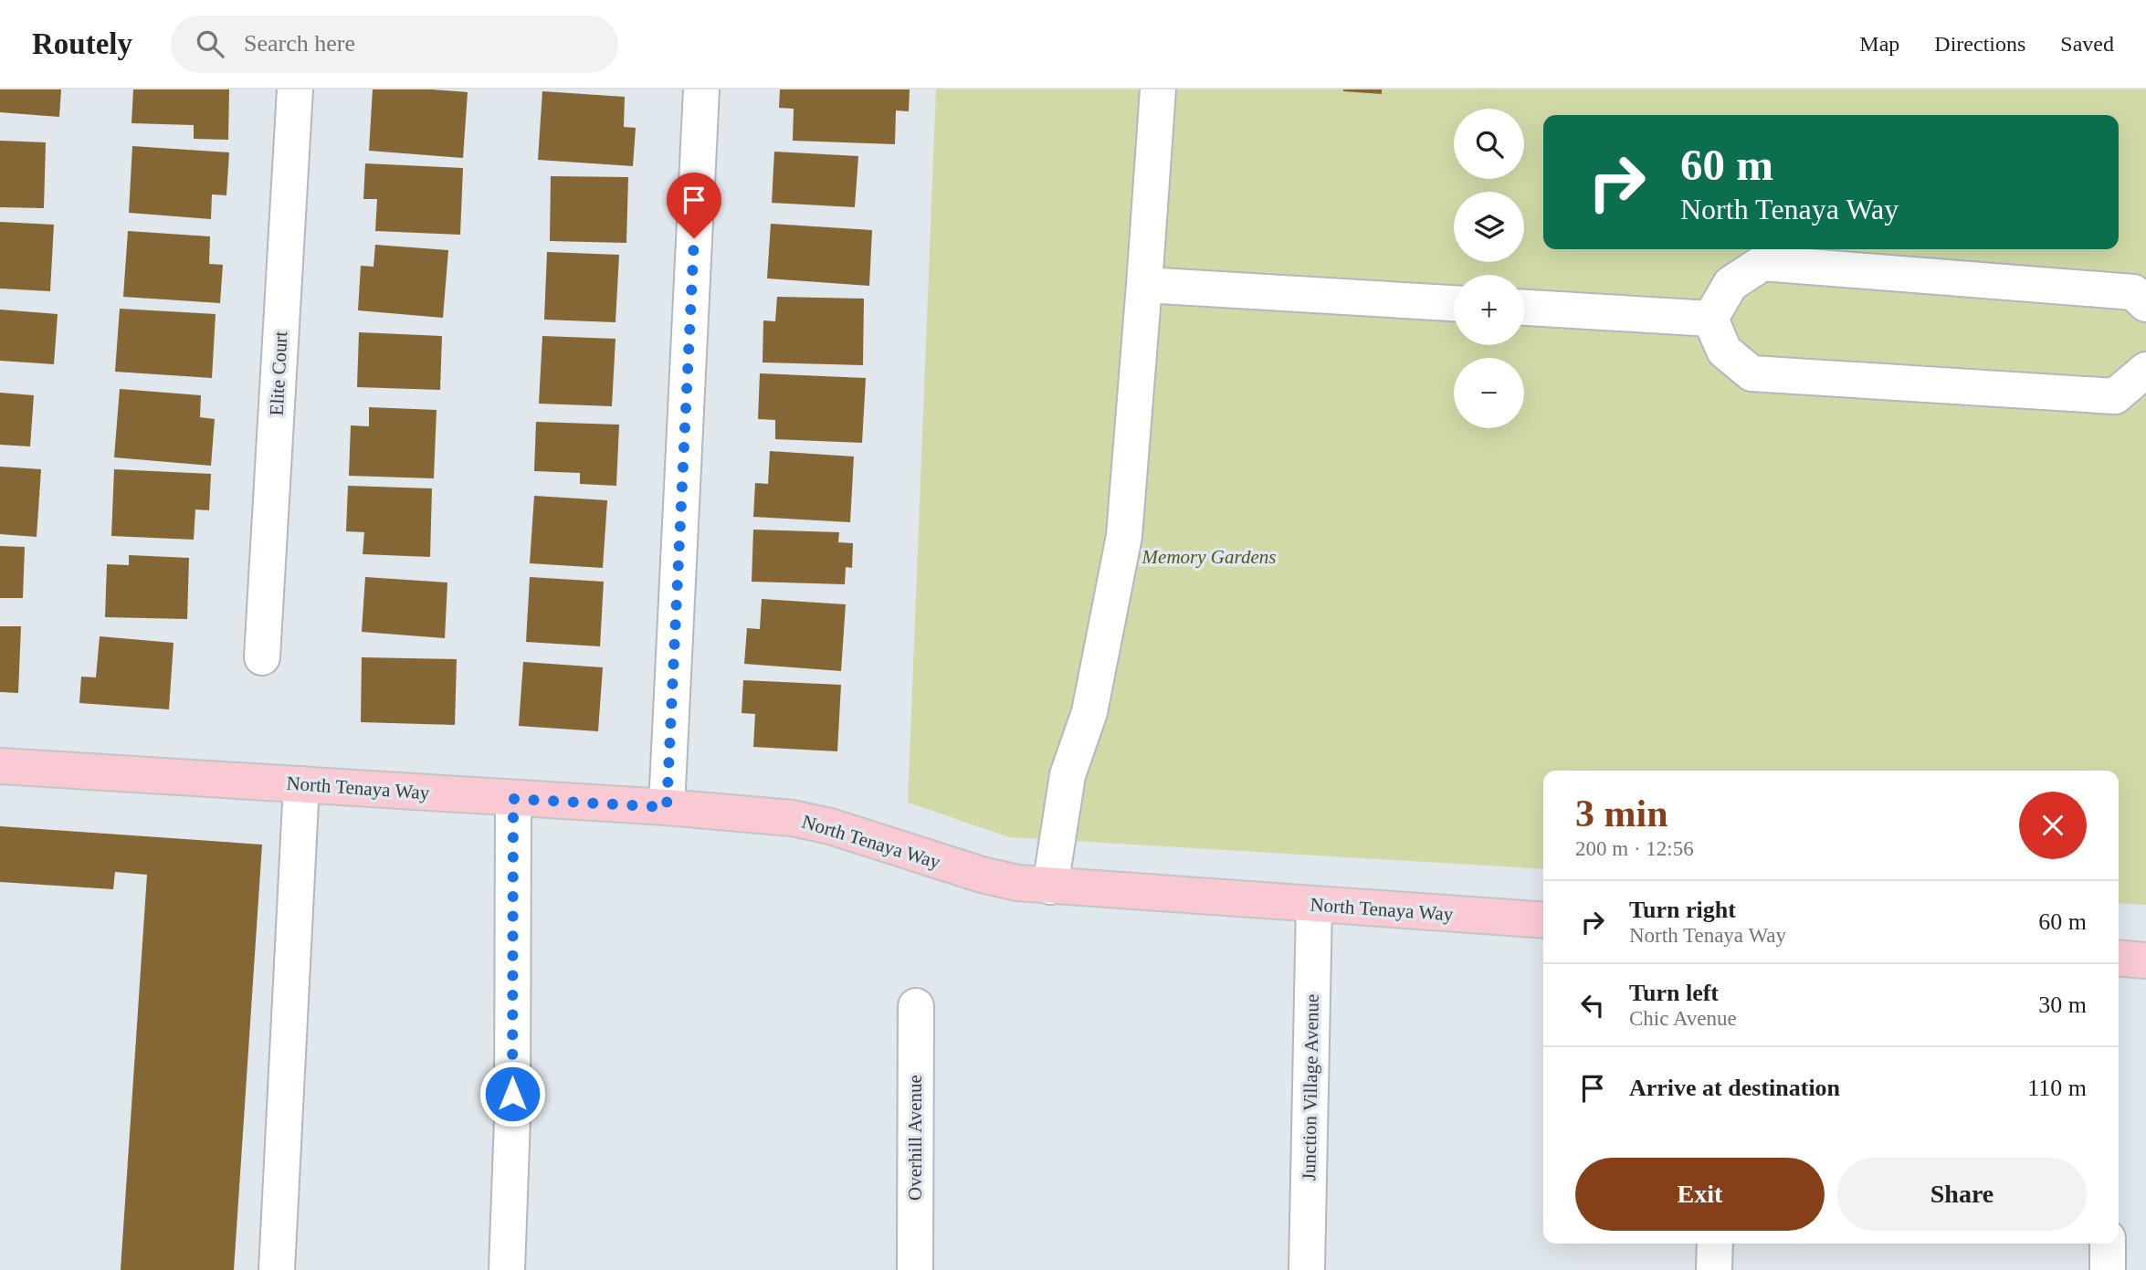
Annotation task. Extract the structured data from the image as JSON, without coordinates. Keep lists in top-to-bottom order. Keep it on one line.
{"streets":{"main road":["North Tenaya Way"],"street":["Elite Court","Junction Village Avenue","Overhill Avenue"]},"crossings":[["North Tenaya Way","Junction Village Avenue"]],"parks":["Memory Gardens"],"page":{"header":"Routely","search":"Search here","nav":["Map","Directions","Saved"],"map_buttons":["+","−"],"turn":["60 m","North Tenaya Way"],"heading":["3 min","200 m · 12:56"],"list":[{"name":"Turn right","note":"North Tenaya Way","value":"60 m"},{"name":"Turn left","note":"Chic Avenue","value":"30 m"},{"name":"Arrive at destination","value":"110 m"}],"buttons":["Exit","Share"]}}
